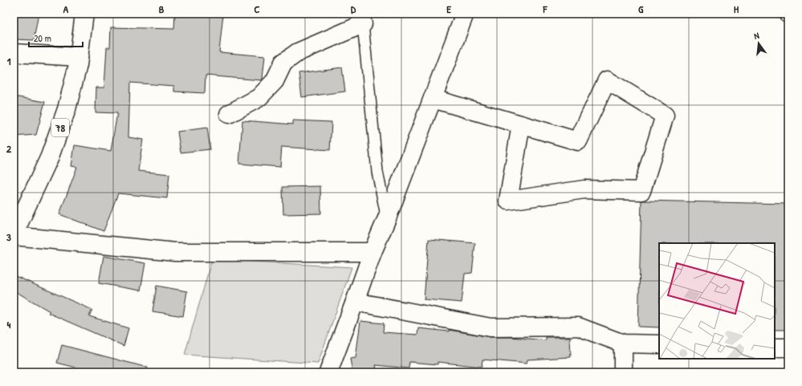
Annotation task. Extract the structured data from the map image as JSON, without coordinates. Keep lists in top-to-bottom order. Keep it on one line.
{"streets":{"street":["78"]},"scale_bar":"20 m","north":"top","grid":{"columns":["A","B","C","D","E","F","G","H"],"rows":["1","2","3","4"]}}
